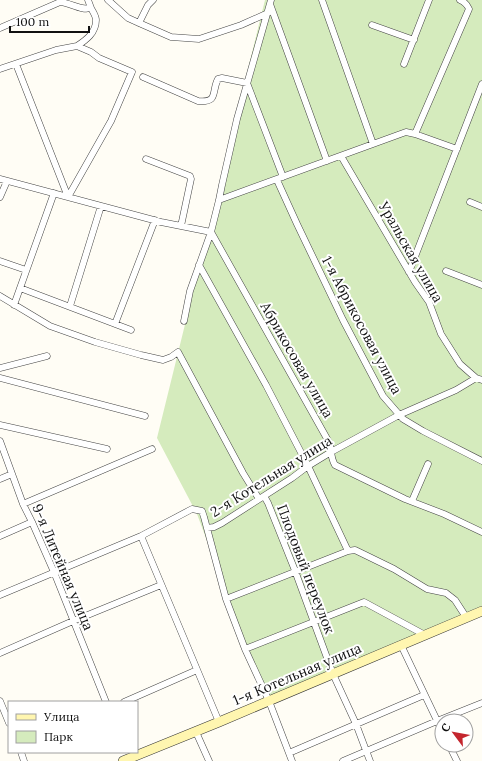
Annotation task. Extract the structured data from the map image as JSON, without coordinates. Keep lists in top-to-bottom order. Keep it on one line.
{"streets":{"street":["Уральская улица","1-я Абрикосовая улица","Абрикосовая улица","2-я Котельная улица","9-я Литейная улица","Плодовый переулок","1-я Котельная улица"]},"crossings":[["Уральская улица","2-я Котельная улица"],["1-я Абрикосовая улица","2-я Котельная улица"],["Абрикосовая улица","2-я Котельная улица"],["2-я Котельная улица","9-я Литейная улица"],["2-я Котельная улица","Плодовый переулок"],["Плодовый переулок","1-я Котельная улица"]],"legend":["Улица","Парк"],"scale_bar":"100 m","north":"top left"}
